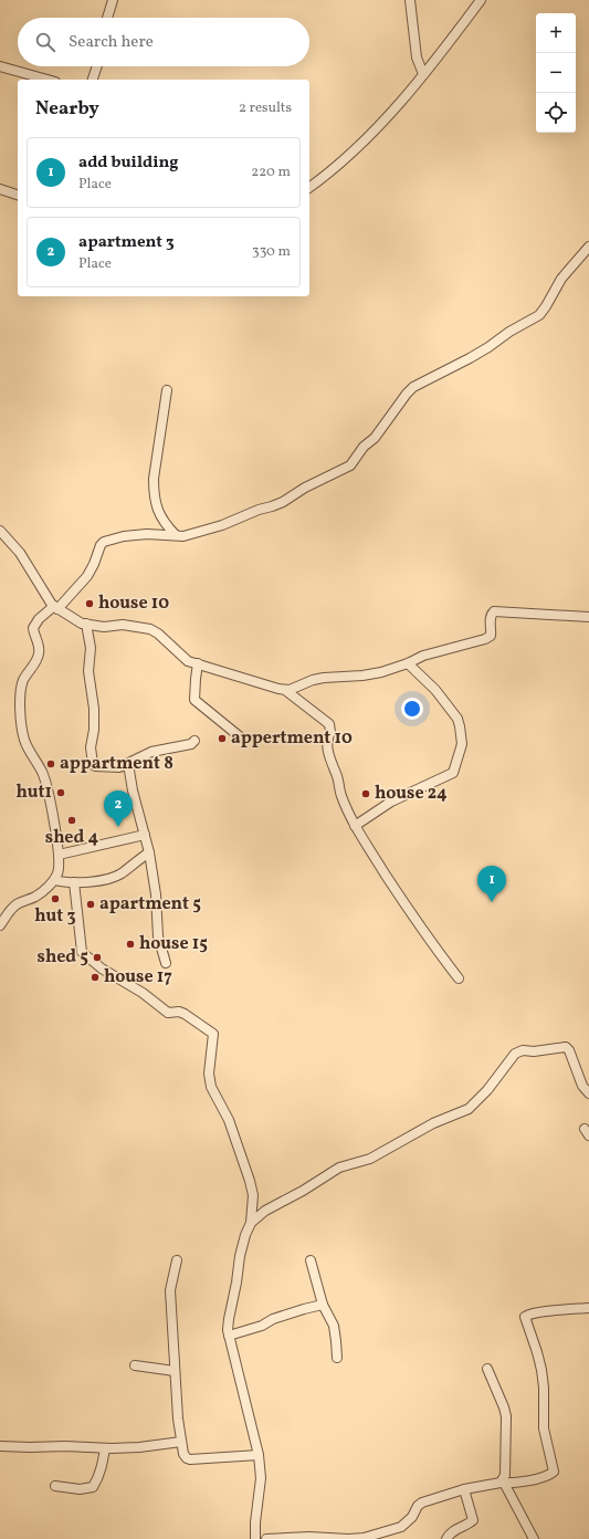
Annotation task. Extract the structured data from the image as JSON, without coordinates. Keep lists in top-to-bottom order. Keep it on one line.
{"places":["house 10","appertment 10","appartment 8","hut1","house 24","shed 4","hut 3","apartment 5","house 15","shed 5","house 17"],"page":{"map_buttons":["+","−"],"search":"Search here","heading":["Nearby","2 results"],"list":[{"mark":"1","name":"add building","note":"Place","value":"220 m"},{"mark":"2","name":"apartment 3","note":"Place","value":"330 m"}],"pins":["2","1"]}}
